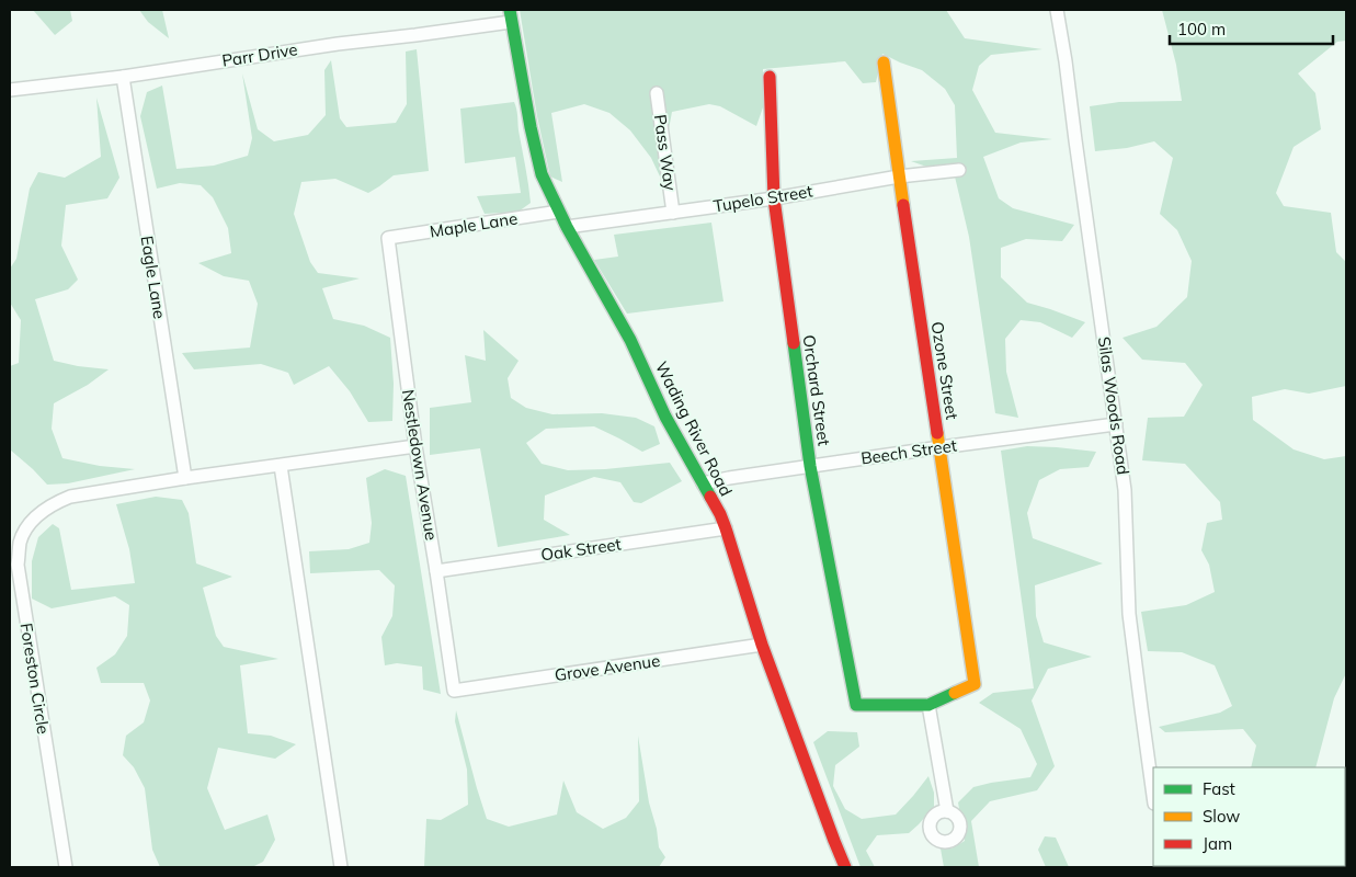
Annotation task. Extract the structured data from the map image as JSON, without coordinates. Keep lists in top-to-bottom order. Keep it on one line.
{"streets":{"street":["Parr Drive","Pass Way","Tupelo Street","Maple Lane","Eagle Lane","Ozone Street","Orchard Street","Silas Woods Road","Wading River Road","Beech Street","Nestledown Avenue","Oak Street","Grove Avenue","Foreston Circle"]},"crossings":[["Parr Drive","Eagle Lane"],["Parr Drive","Wading River Road"],["Pass Way","Tupelo Street"],["Tupelo Street","Ozone Street"],["Tupelo Street","Orchard Street"],["Tupelo Street","Wading River Road"],["Maple Lane","Wading River Road"],["Maple Lane","Nestledown Avenue"],["Eagle Lane","Foreston Circle"],["Ozone Street","Orchard Street"],["Ozone Street","Beech Street"],["Orchard Street","Beech Street"],["Silas Woods Road","Beech Street"],["Wading River Road","Beech Street"],["Wading River Road","Oak Street"],["Wading River Road","Grove Avenue"],["Nestledown Avenue","Oak Street"],["Nestledown Avenue","Grove Avenue"],["Nestledown Avenue","Foreston Circle"]],"legend":["Fast","Slow","Jam"],"scale_bar":"100 m"}
